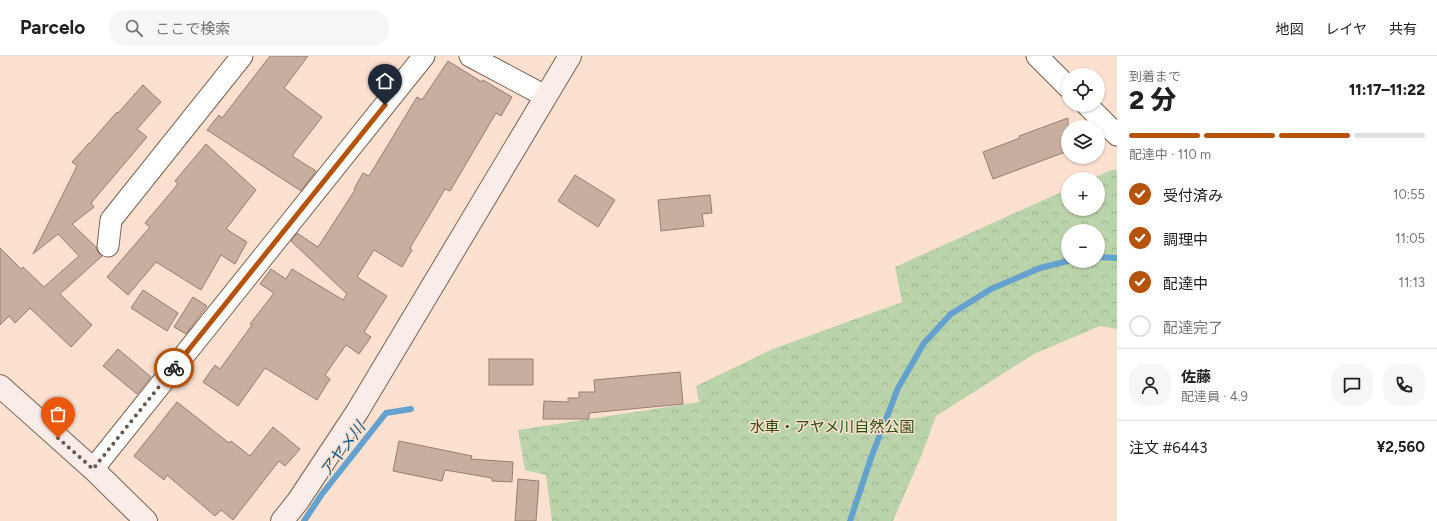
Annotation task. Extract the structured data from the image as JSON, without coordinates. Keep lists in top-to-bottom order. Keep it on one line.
{"water":["アヤメ川"],"parks":["水車・アヤメ川自然公園"],"page":{"header":"Parcelo","search":"ここで検索","nav":["地図","レイヤ","共有"],"heading":["2 分","到着まで","11:17–11:22"],"panel":["佐藤","配達員 · 4.9","注文 #6443","¥2,560"],"map_buttons":["+","−"],"bar":"配達中 · 110 m","list":[["受付済み","10:55"],["調理中","11:05"],["配達中","11:13"],"配達完了"]}}
